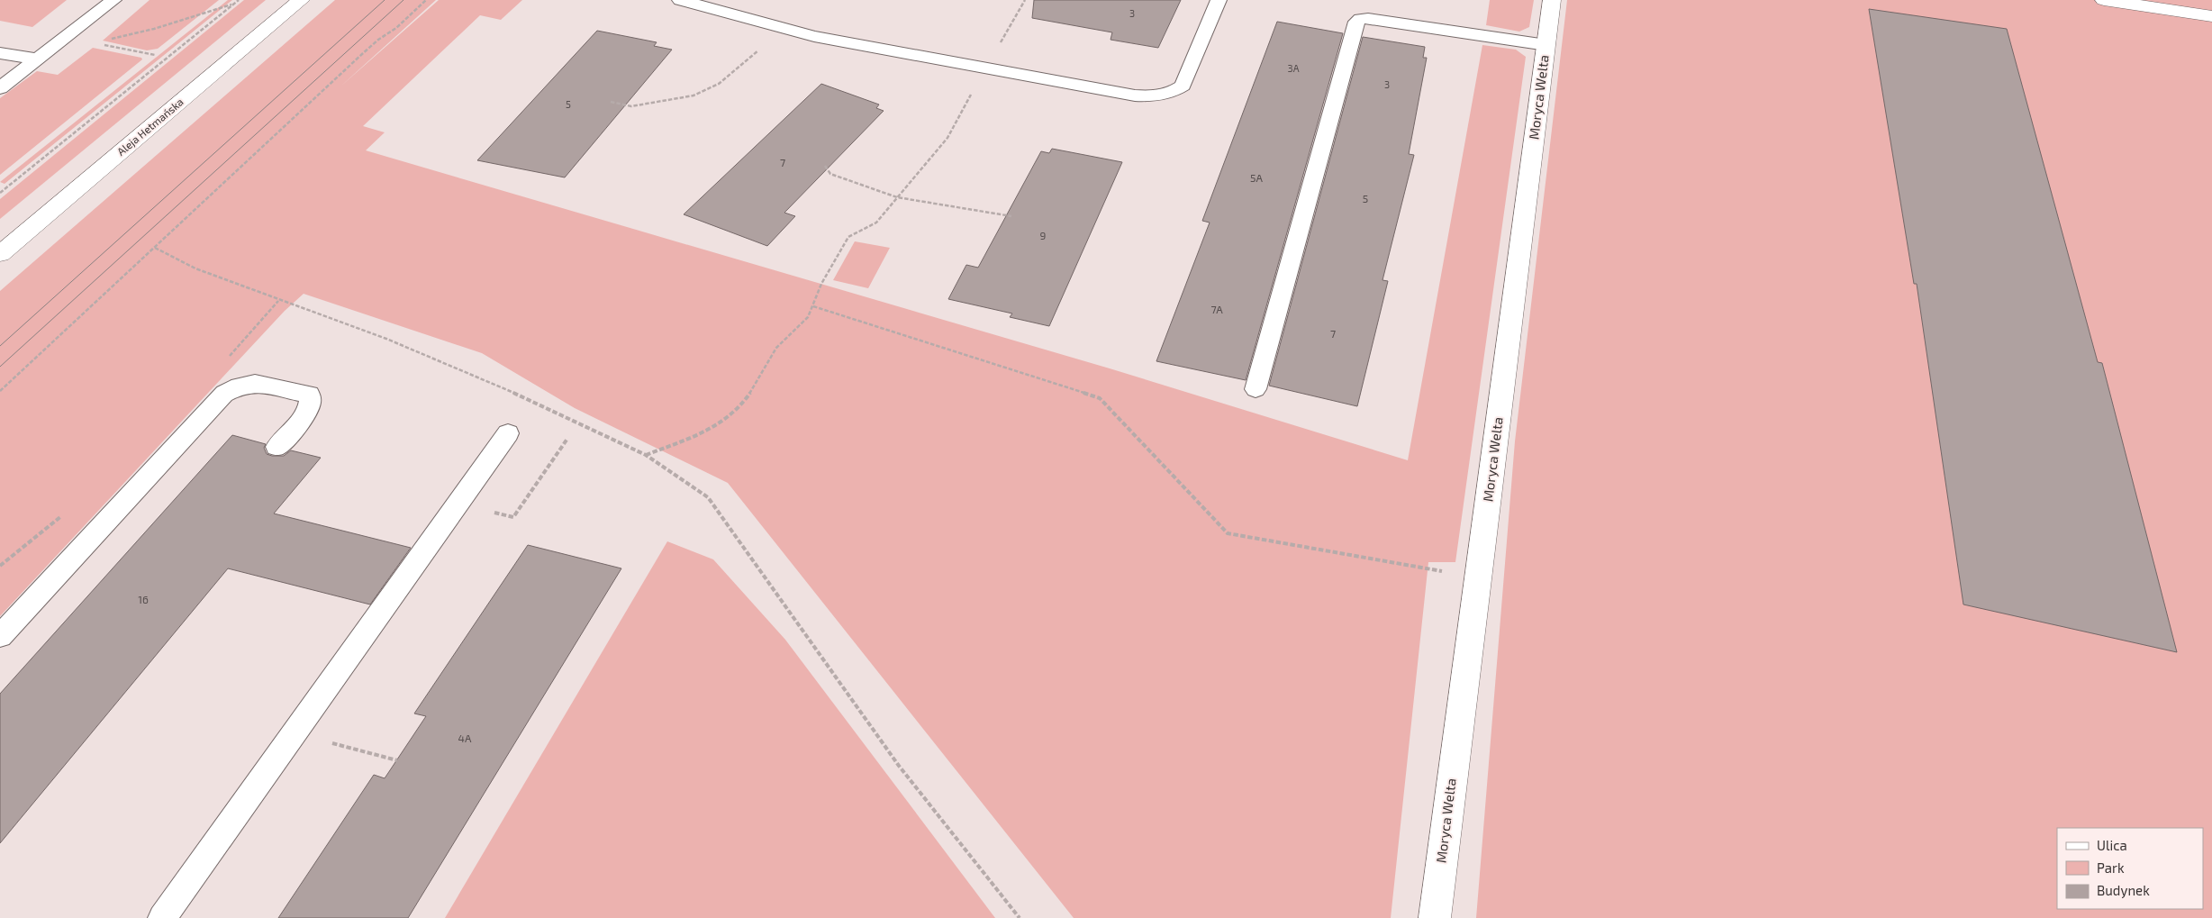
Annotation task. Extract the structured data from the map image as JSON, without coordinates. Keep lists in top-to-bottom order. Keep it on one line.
{"streets":{"street":["Moryca Welta","Aleja Hetmańska"]},"house_numbers":["3","3A","3","5","7","5A","5","9","7A","7","16","4A"],"legend":["Ulica","Park","Budynek"]}
